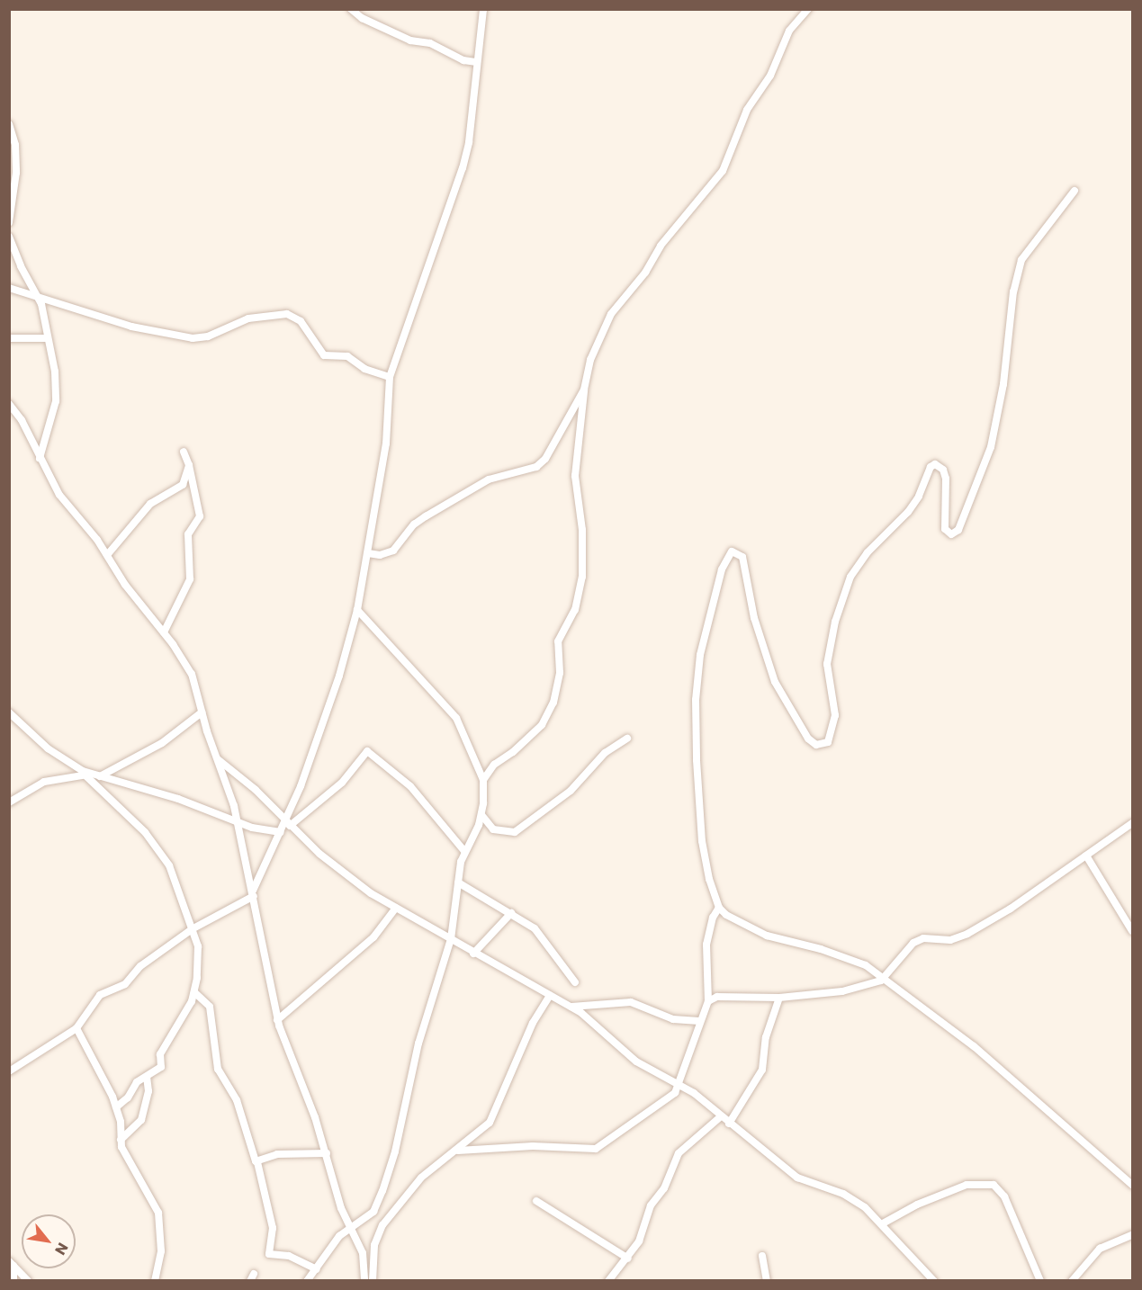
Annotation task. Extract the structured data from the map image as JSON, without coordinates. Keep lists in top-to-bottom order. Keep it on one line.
{"north":"bottom right"}
